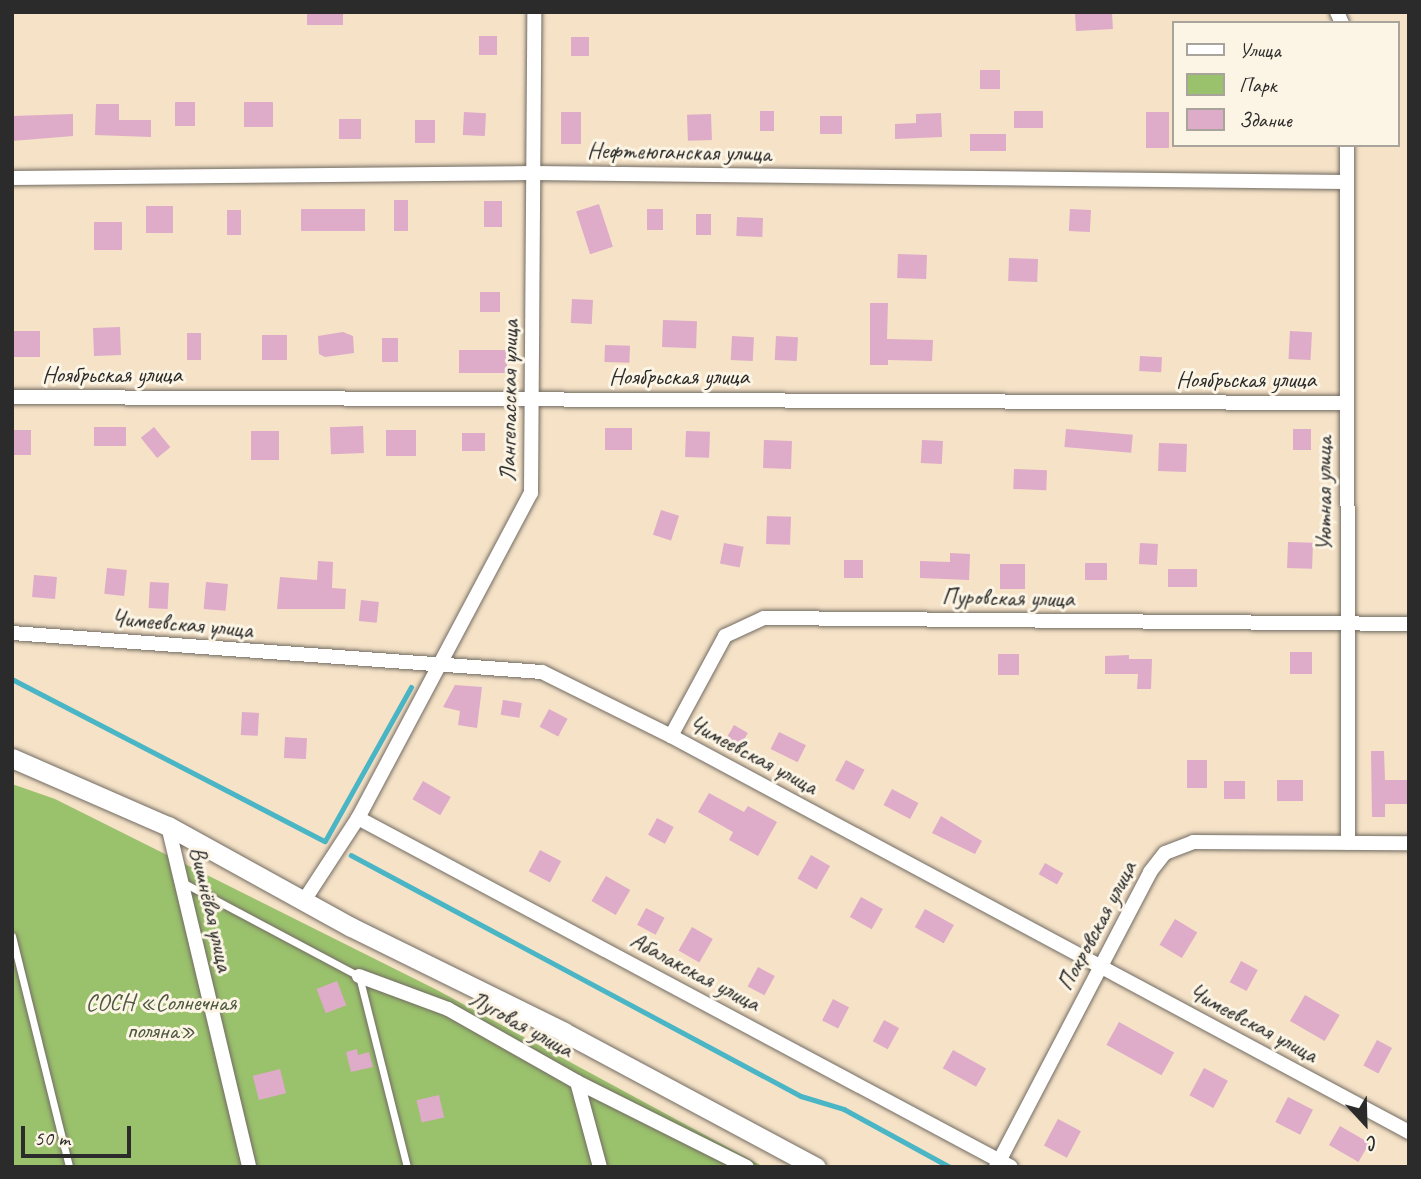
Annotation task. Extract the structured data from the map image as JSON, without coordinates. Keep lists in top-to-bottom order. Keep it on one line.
{"streets":{"street":["Нефтеюганская улица","Ноябрьская улица","Лангепасская улица","Уютная улица","Пуровская улица","Чимеевская улица","Вишнёвая улица","Покровская улица","Абалакская улица","Луговая улица"]},"crossings":[["Нефтеюганская улица","Лангепасская улица"],["Нефтеюганская улица","Уютная улица"],["Ноябрьская улица","Лангепасская улица"],["Ноябрьская улица","Уютная улица"],["Лангепасская улица","Чимеевская улица"],["Лангепасская улица","Абалакская улица"],["Уютная улица","Пуровская улица"],["Уютная улица","Покровская улица"],["Пуровская улица","Чимеевская улица"],["Чимеевская улица","Покровская улица"],["Покровская улица","Абалакская улица"]],"parks":["СОСН «Солнечная поляна»"],"legend":["Улица","Парк","Здание"],"scale_bar":"50 m","north":"bottom"}
